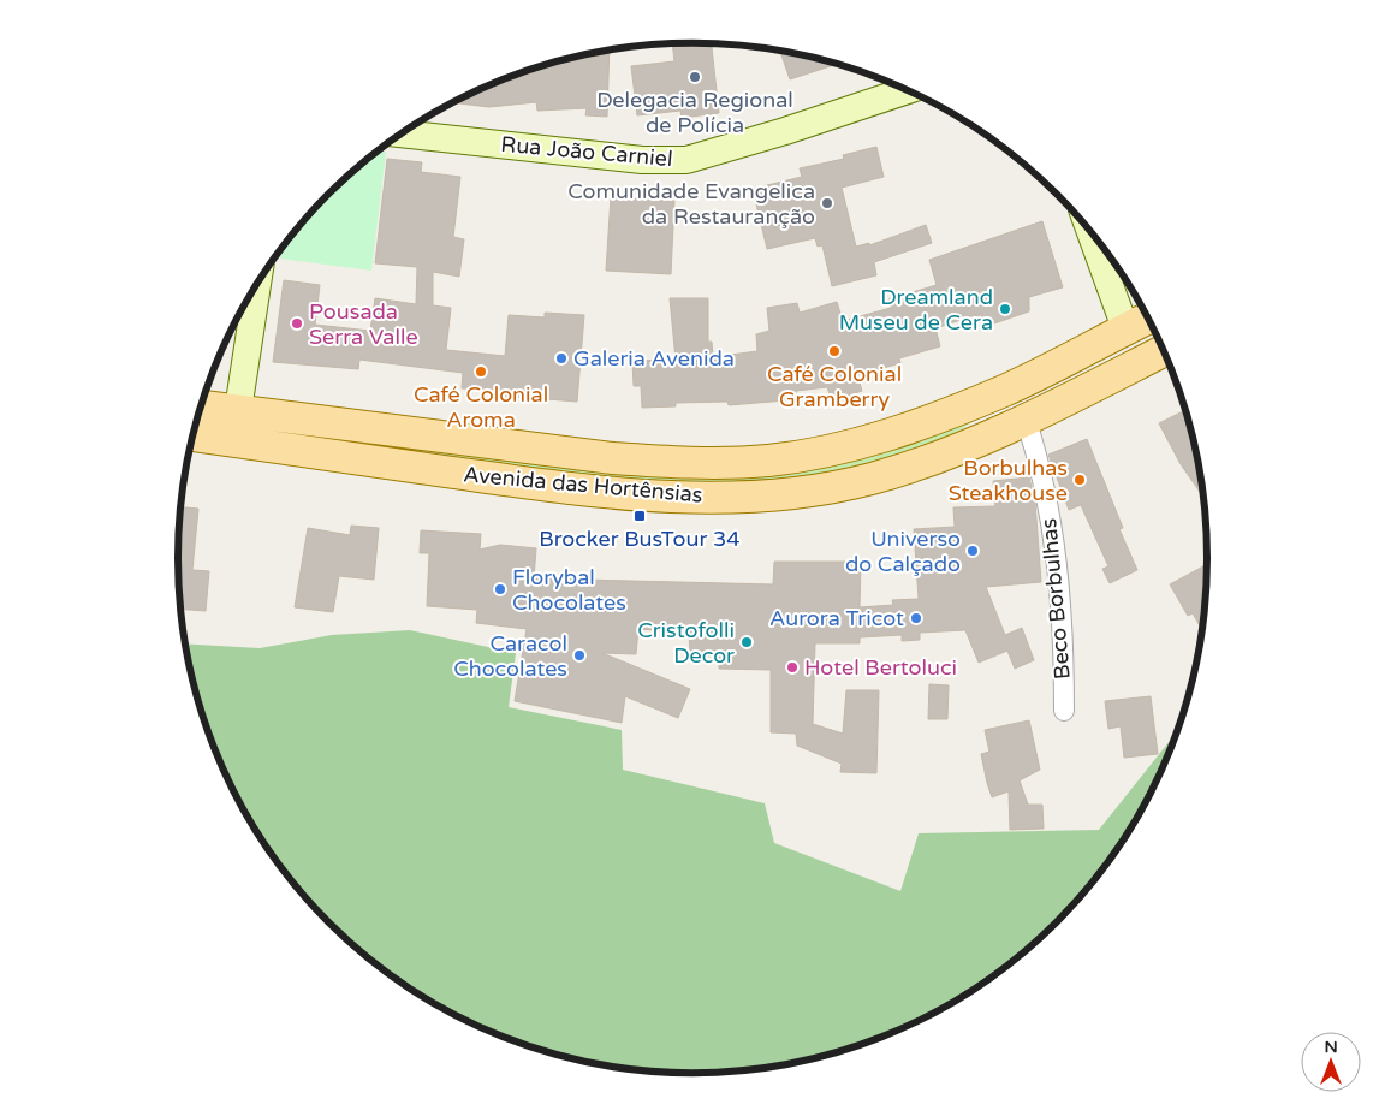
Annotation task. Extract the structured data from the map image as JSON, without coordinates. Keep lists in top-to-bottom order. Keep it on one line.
{"streets":{"main road":["Avenida das Hortênsias"],"street":["Rua João Carniel","Beco Borbulhas"]},"crossings":[["Avenida das Hortênsias","Beco Borbulhas"]],"places":{"other":["Delegacia Regional de Polícia","Comunidade Evangelica da Restauranção","Dreamland Museu de Cera","Pousada Serra Valle","Café Colonial Gramberry","Galeria Avenida","Café Colonial Aroma","Borbulhas Steakhouse","Universo do Calçado","Florybal Chocolates","Aurora Tricot","Cristofolli Decor","Caracol Chocolates","Hotel Bertoluci"],"transit":["Brocker BusTour 34"]},"north":"top"}
